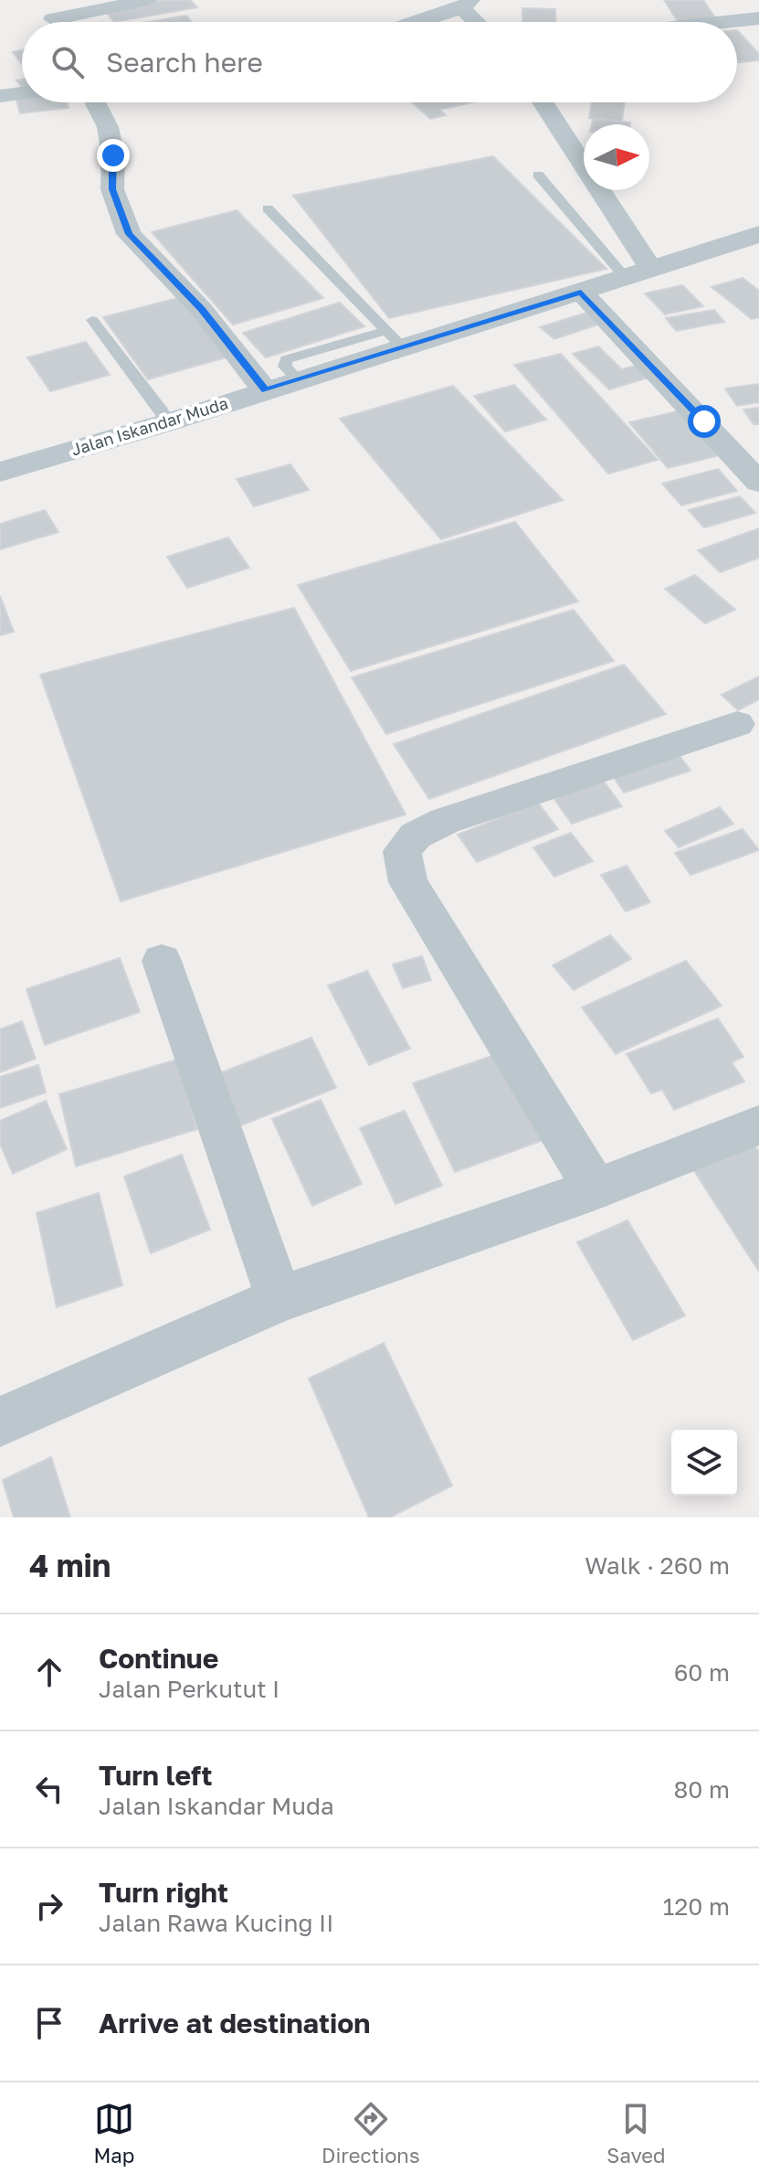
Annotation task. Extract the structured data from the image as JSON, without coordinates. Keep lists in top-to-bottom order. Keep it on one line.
{"streets":{"street":["Jalan Iskandar Muda"]},"north":"right","page":{"search":"Search here","heading":["4 min","Walk · 260 m"],"list":[["Continue","Jalan Perkutut I","60 m"],["Turn left","Jalan Iskandar Muda","80 m"],["Turn right","Jalan Rawa Kucing II","120 m"],"Arrive at destination"],"nav":["Map","Directions","Saved"]}}
